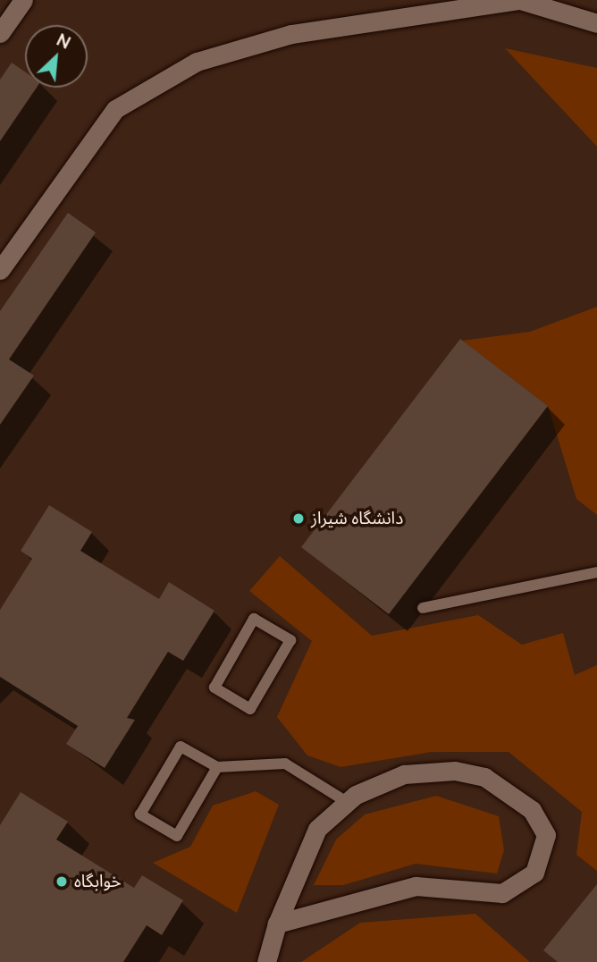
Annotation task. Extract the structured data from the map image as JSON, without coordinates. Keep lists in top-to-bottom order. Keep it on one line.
{"places":["دانشگاه شیراز","خوابگاه"],"north":"top right"}
